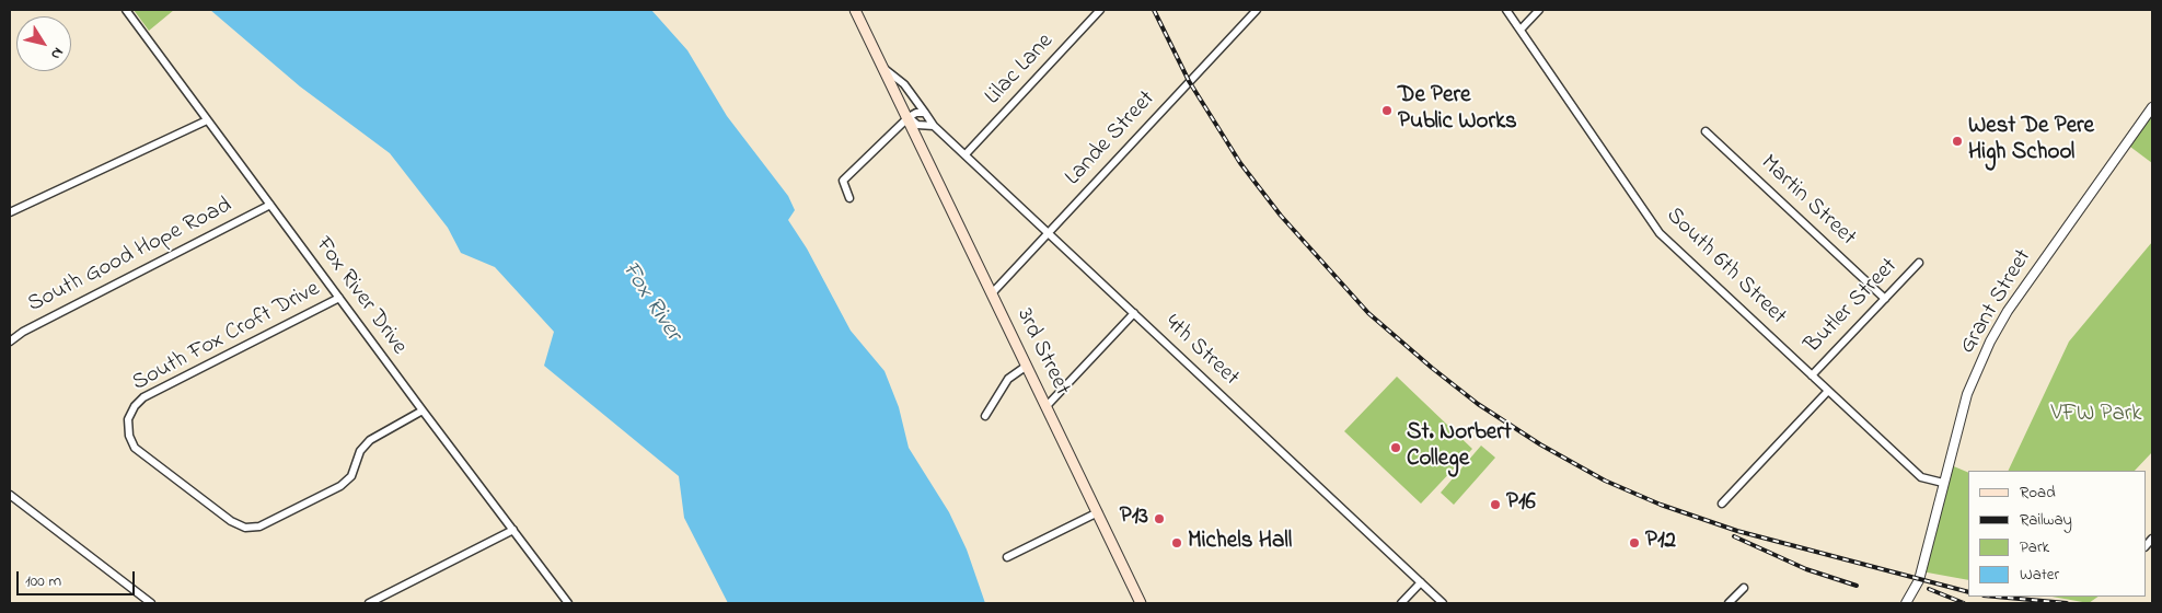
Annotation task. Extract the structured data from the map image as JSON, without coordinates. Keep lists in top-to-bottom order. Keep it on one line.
{"streets":{"main road":["3rd Street"],"street":["Lilac Lane","Lande Street","Martin Street","South Good Hope Road","South 6th Street","Fox River Drive","Grant Street","Butler Street","South Fox Croft Drive","4th Street"]},"crossings":[["Lilac Lane","4th Street"],["Lande Street","4th Street"],["Lande Street","3rd Street"],["Martin Street","Butler Street"],["South Good Hope Road","Fox River Drive"],["South 6th Street","Grant Street"],["South 6th Street","Butler Street"],["Fox River Drive","South Fox Croft Drive"],["4th Street","3rd Street"]],"water":["Fox River"],"parks":["VFW Park"],"places":["De Pere Public Works","West De Pere High School","St. Norbert College","P16","P13","Michels Hall","P12"],"legend":["Road","Railway","Park","Water"],"scale_bar":"100 m","north":"bottom right"}
